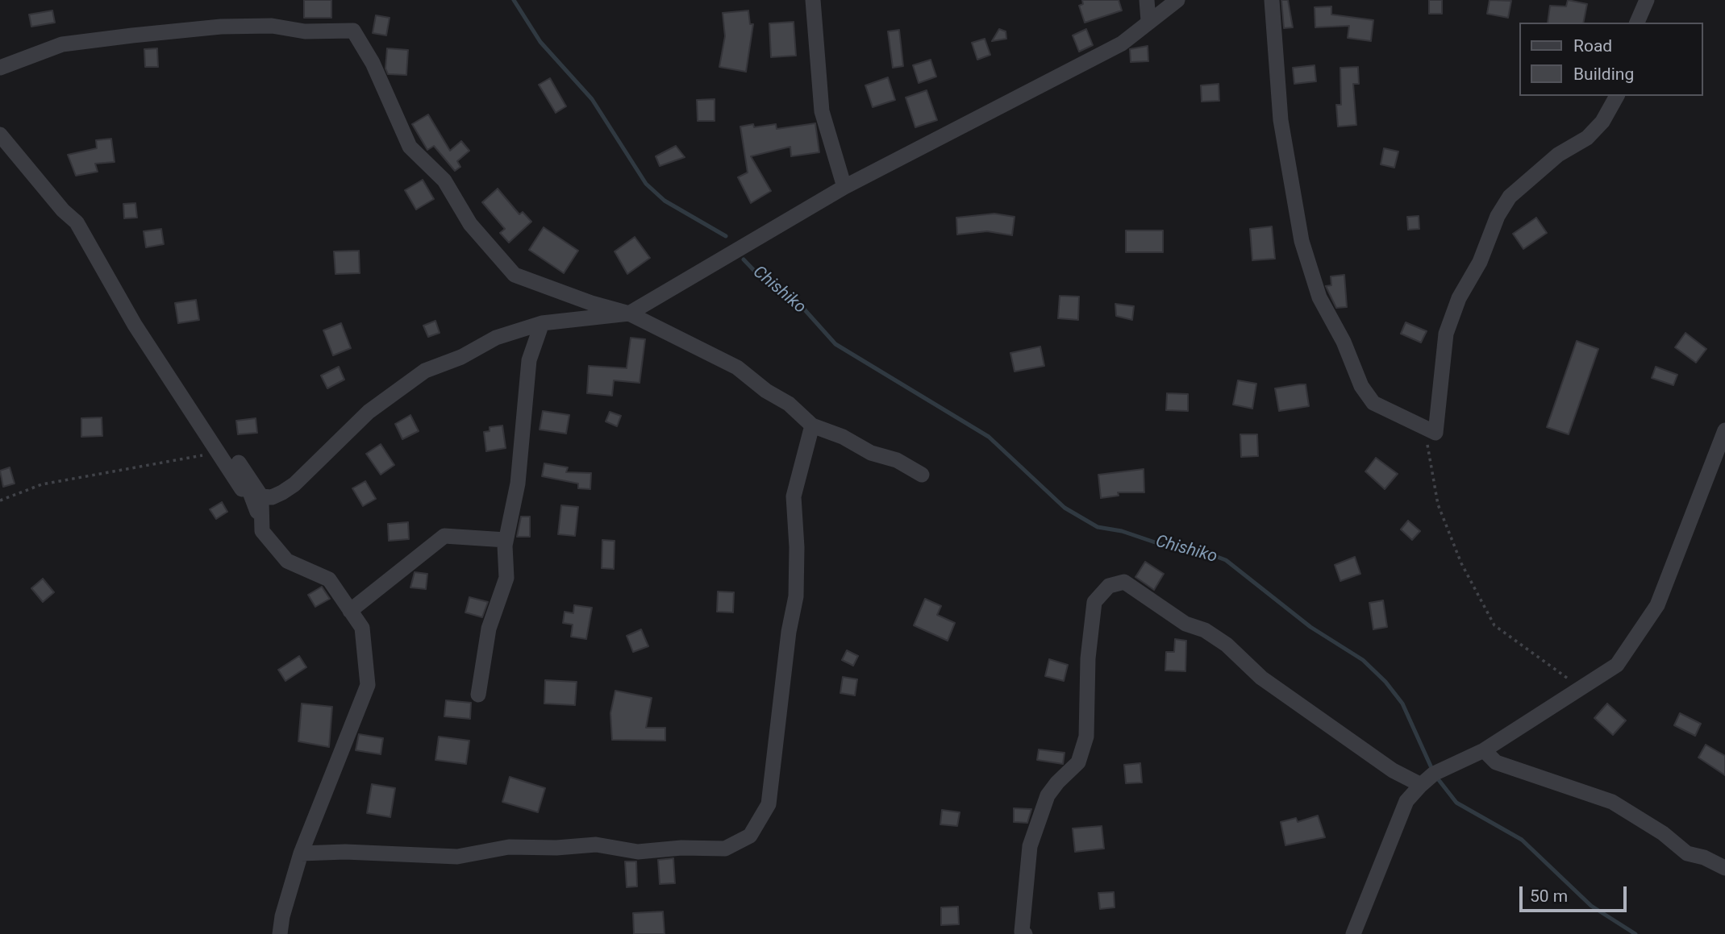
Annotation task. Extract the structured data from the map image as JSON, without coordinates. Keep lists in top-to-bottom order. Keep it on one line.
{"water":["Chishiko"],"legend":["Road","Building"],"scale_bar":"50 m"}
